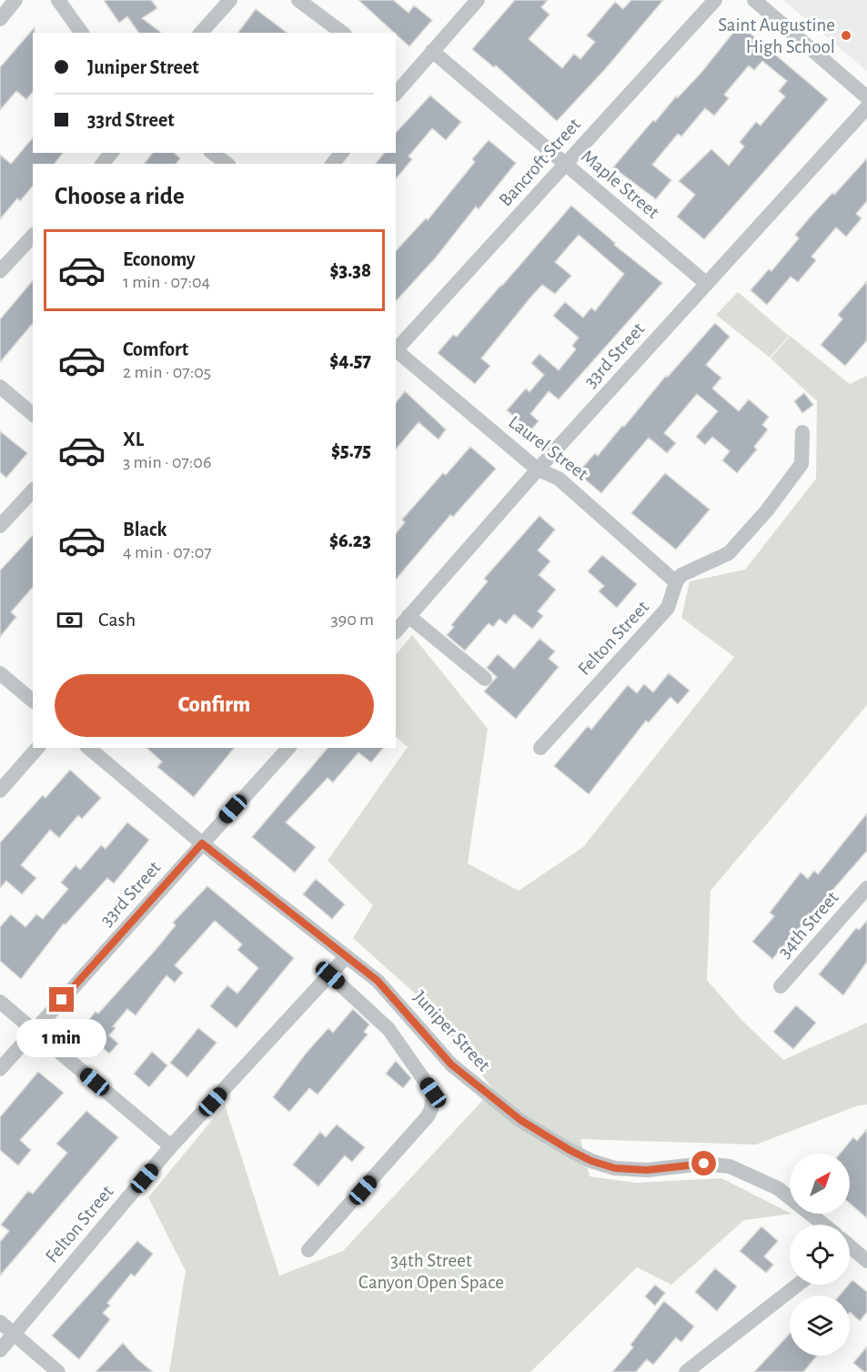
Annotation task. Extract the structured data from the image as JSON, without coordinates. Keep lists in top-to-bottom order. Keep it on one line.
{"streets":{"street":["Bancroft Street","Maple Street","33rd Street","Laurel Street","Felton Street","34th Street","Juniper Street"]},"crossings":[["Bancroft Street","Maple Street"],["Maple Street","33rd Street"],["33rd Street","Laurel Street"],["33rd Street","Juniper Street"],["Laurel Street","Felton Street"],["Felton Street","Juniper Street"]],"parks":["34th Street Canyon Open Space"],"places":["Saint Augustine High School"],"north":"top right","page":{"banner":["Juniper Street","33rd Street"],"heading":"Choose a ride","list":[{"name":"Economy","note":"1 min · 07:04","value":"$3.38"},{"name":"Comfort","note":"2 min · 07:05","value":"$4.57"},{"name":"XL","note":"3 min · 07:06","value":"$5.75"},{"name":"Black","note":"4 min · 07:07","value":"$6.23"}],"pay":["Cash","390 m"],"buttons":"Confirm","bubble":"1 min"}}
